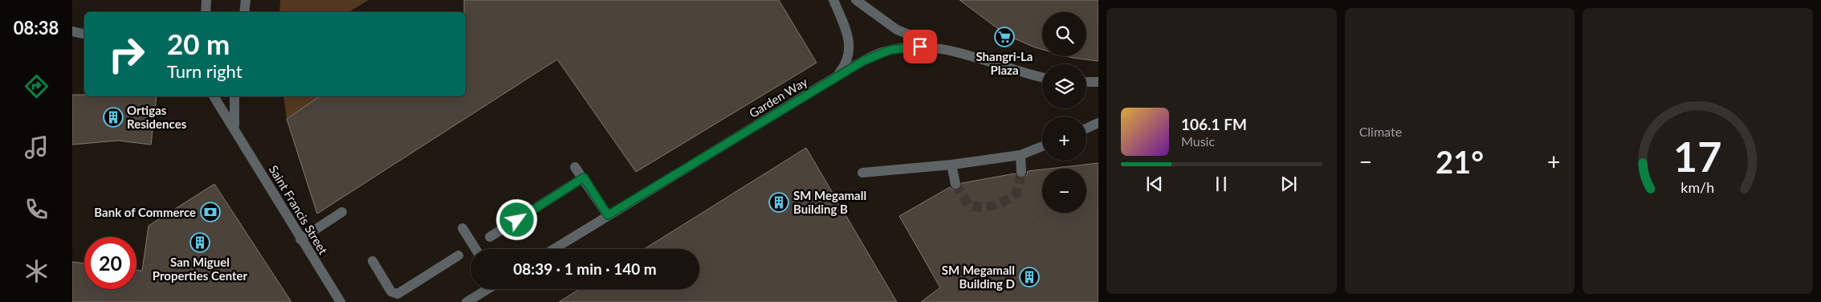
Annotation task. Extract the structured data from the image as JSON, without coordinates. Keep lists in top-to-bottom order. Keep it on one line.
{"streets":{"street":["Garden Way","Saint Francis Street"]},"places":{"supermarket":["Shangri-La Plaza"],"building":["Ortigas Residences","SM Megamall Building B","San Miguel Properties Center","SM Megamall Building D"],"bank":["Bank of Commerce"]},"page":{"tabs":"08:38","tile":"Climate","map_buttons":["+","−"],"turn":["20 m","Turn right"],"song":["106.1 FM","Music"],"heat":["−","21°","+"],"limit":"20","trip":"08:39 · 1 min · 140 m","gauge":["17","km/h"]}}
